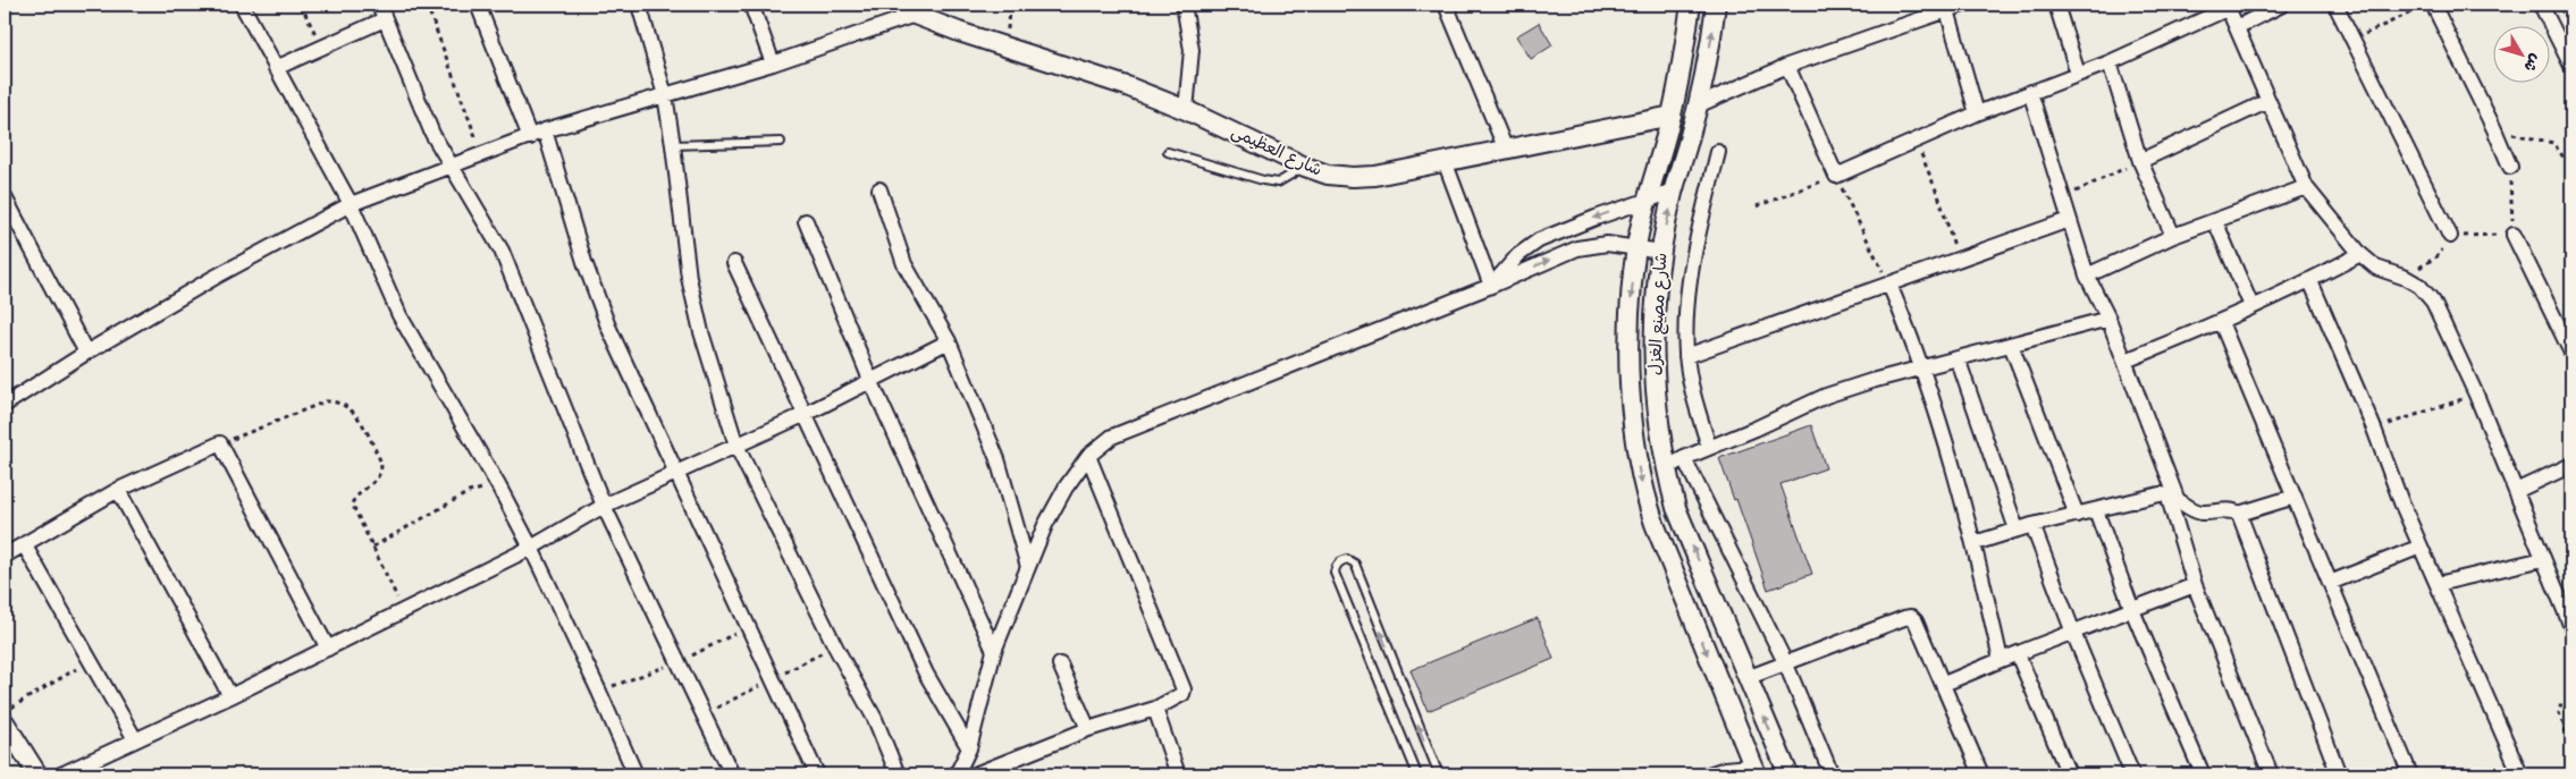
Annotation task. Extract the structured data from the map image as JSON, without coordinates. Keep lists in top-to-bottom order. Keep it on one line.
{"streets":{"street":["شارع العظيمى","شارع مصنع الغزل"]},"crossings":[["شارع العظيمى","شارع مصنع الغزل"]],"north":"bottom right"}
